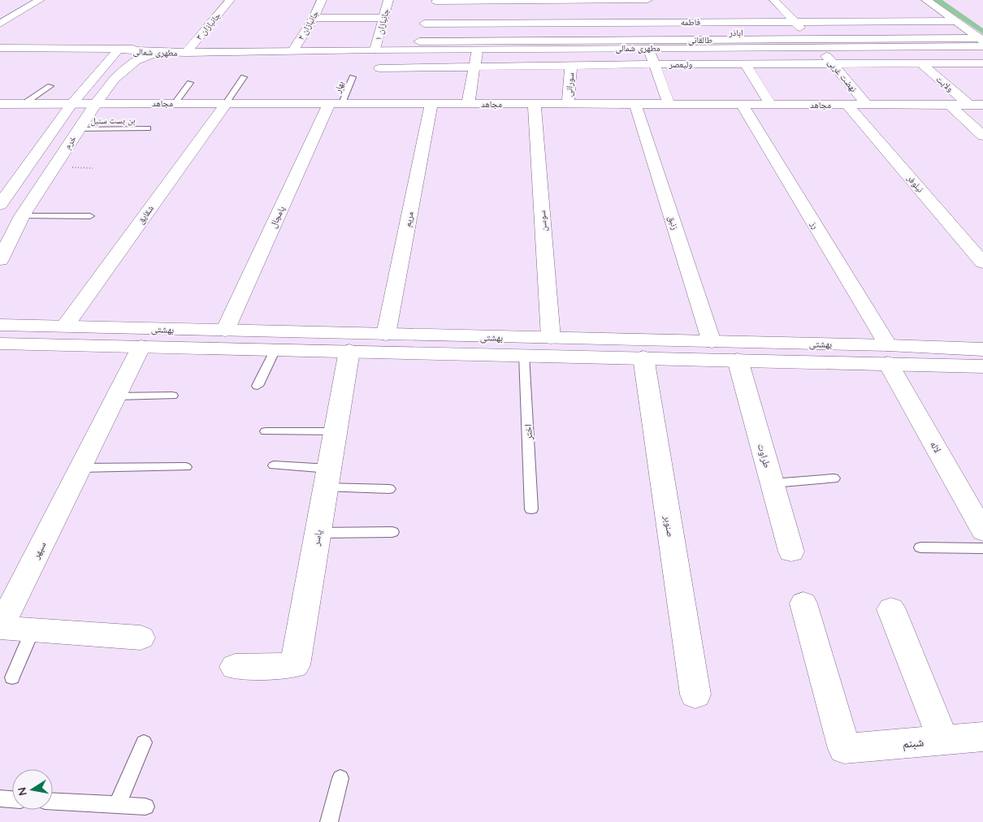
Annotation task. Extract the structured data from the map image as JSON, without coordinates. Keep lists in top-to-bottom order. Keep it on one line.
{"streets":{"street":["فاطمه","جانبازان ۱","جانبازان ۲","جانبازان ۳","اباذر","مطهری شمالی","ولیعصر","نهضت غربی","ولایت","سورانی","مجاهد","خرم","نیلوفر","شقایق","پامچال","مریم","سوسن","زنبق","رز","بهشتی","لاله","طراوت","صنوبر","یاسر","سپهر","شبنم"],"lane":["بهار","بن بست سنبل","اختر"]},"crossings":[["فاطمه","اباذر"],["فاطمه","مطهری شمالی"],["فاطمه","نهضت غربی"],["جانبازان ۱","مطهری شمالی"],["جانبازان ۲","مطهری شمالی"],["جانبازان ۳","مطهری شمالی"],["اباذر","مطهری شمالی"],["اباذر","نهضت غربی"],["مطهری شمالی","نهضت غربی"],["مطهری شمالی","خرم"],["ولیعصر","نهضت غربی"],["ولیعصر","ولایت"],["ولیعصر","سورانی"],["نهضت غربی","مجاهد"],["ولایت","مجاهد"],["سورانی","مجاهد"],["بهار","مجاهد"],["بهار","پامچال"],["مجاهد","خرم"],["مجاهد","نیلوفر"],["مجاهد","شقایق"],["مجاهد","پامچال"],["مجاهد","مریم"],["مجاهد","سوسن"],["مجاهد","زنبق"],["مجاهد","رز"],["بن بست سنبل","خرم"],["شقایق","بهشتی"],["پامچال","بهشتی"],["مریم","بهشتی"],["سوسن","بهشتی"],["زنبق","بهشتی"],["رز","بهشتی"],["رز","لاله"],["بهشتی","اختر"],["بهشتی","لاله"],["بهشتی","طراوت"],["بهشتی","صنوبر"],["بهشتی","یاسر"],["بهشتی","سپهر"]],"north":"left"}
